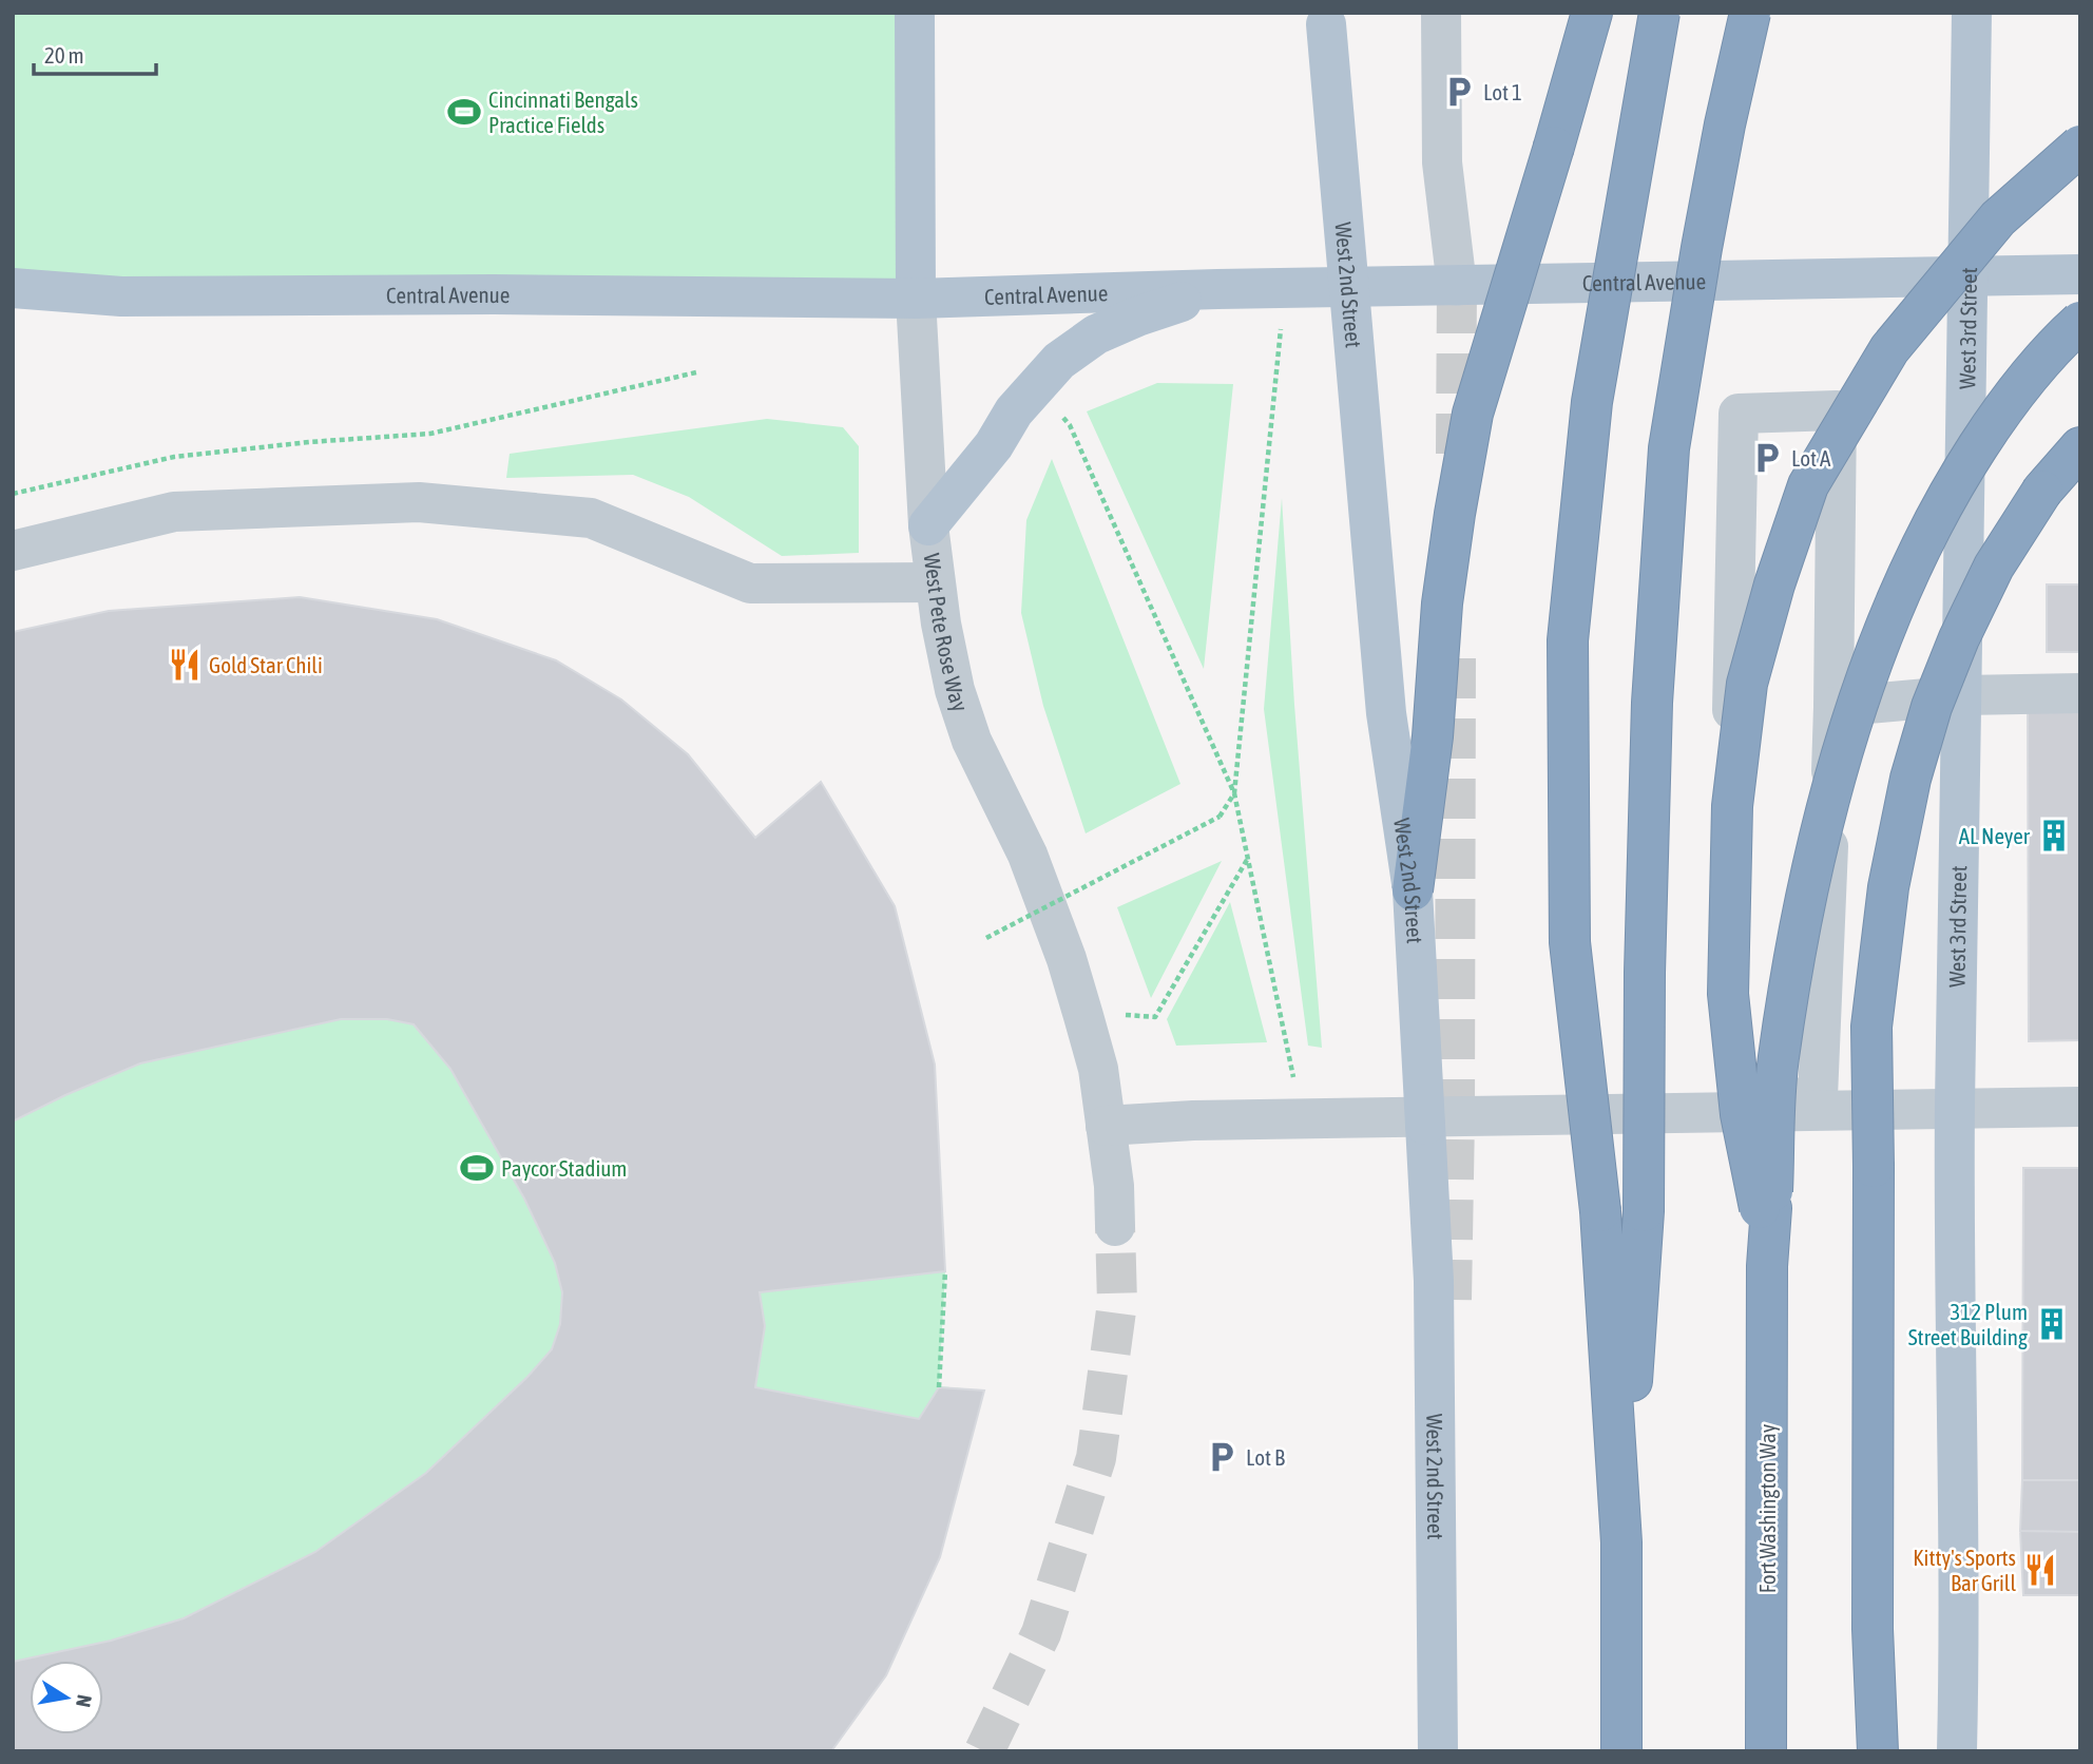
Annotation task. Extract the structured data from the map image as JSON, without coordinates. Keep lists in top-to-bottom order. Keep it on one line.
{"streets":{"highway":["Fort Washington Way"],"main road":["Central Avenue","West 2nd Street","West 3rd Street","West Pete Rose Way"]},"crossings":[["Central Avenue","West 3rd Street"],["Central Avenue","West Pete Rose Way"]],"places":{"parking":["Lot 1","Lot A","Lot B"],"sports":["Cincinnati Bengals Practice Fields","Paycor Stadium"],"restaurant":["Gold Star Chili","Kitty's Sports Bar Grill"],"building":["AL Neyer","312 Plum Street Building"]},"scale_bar":"20 m","north":"right"}
